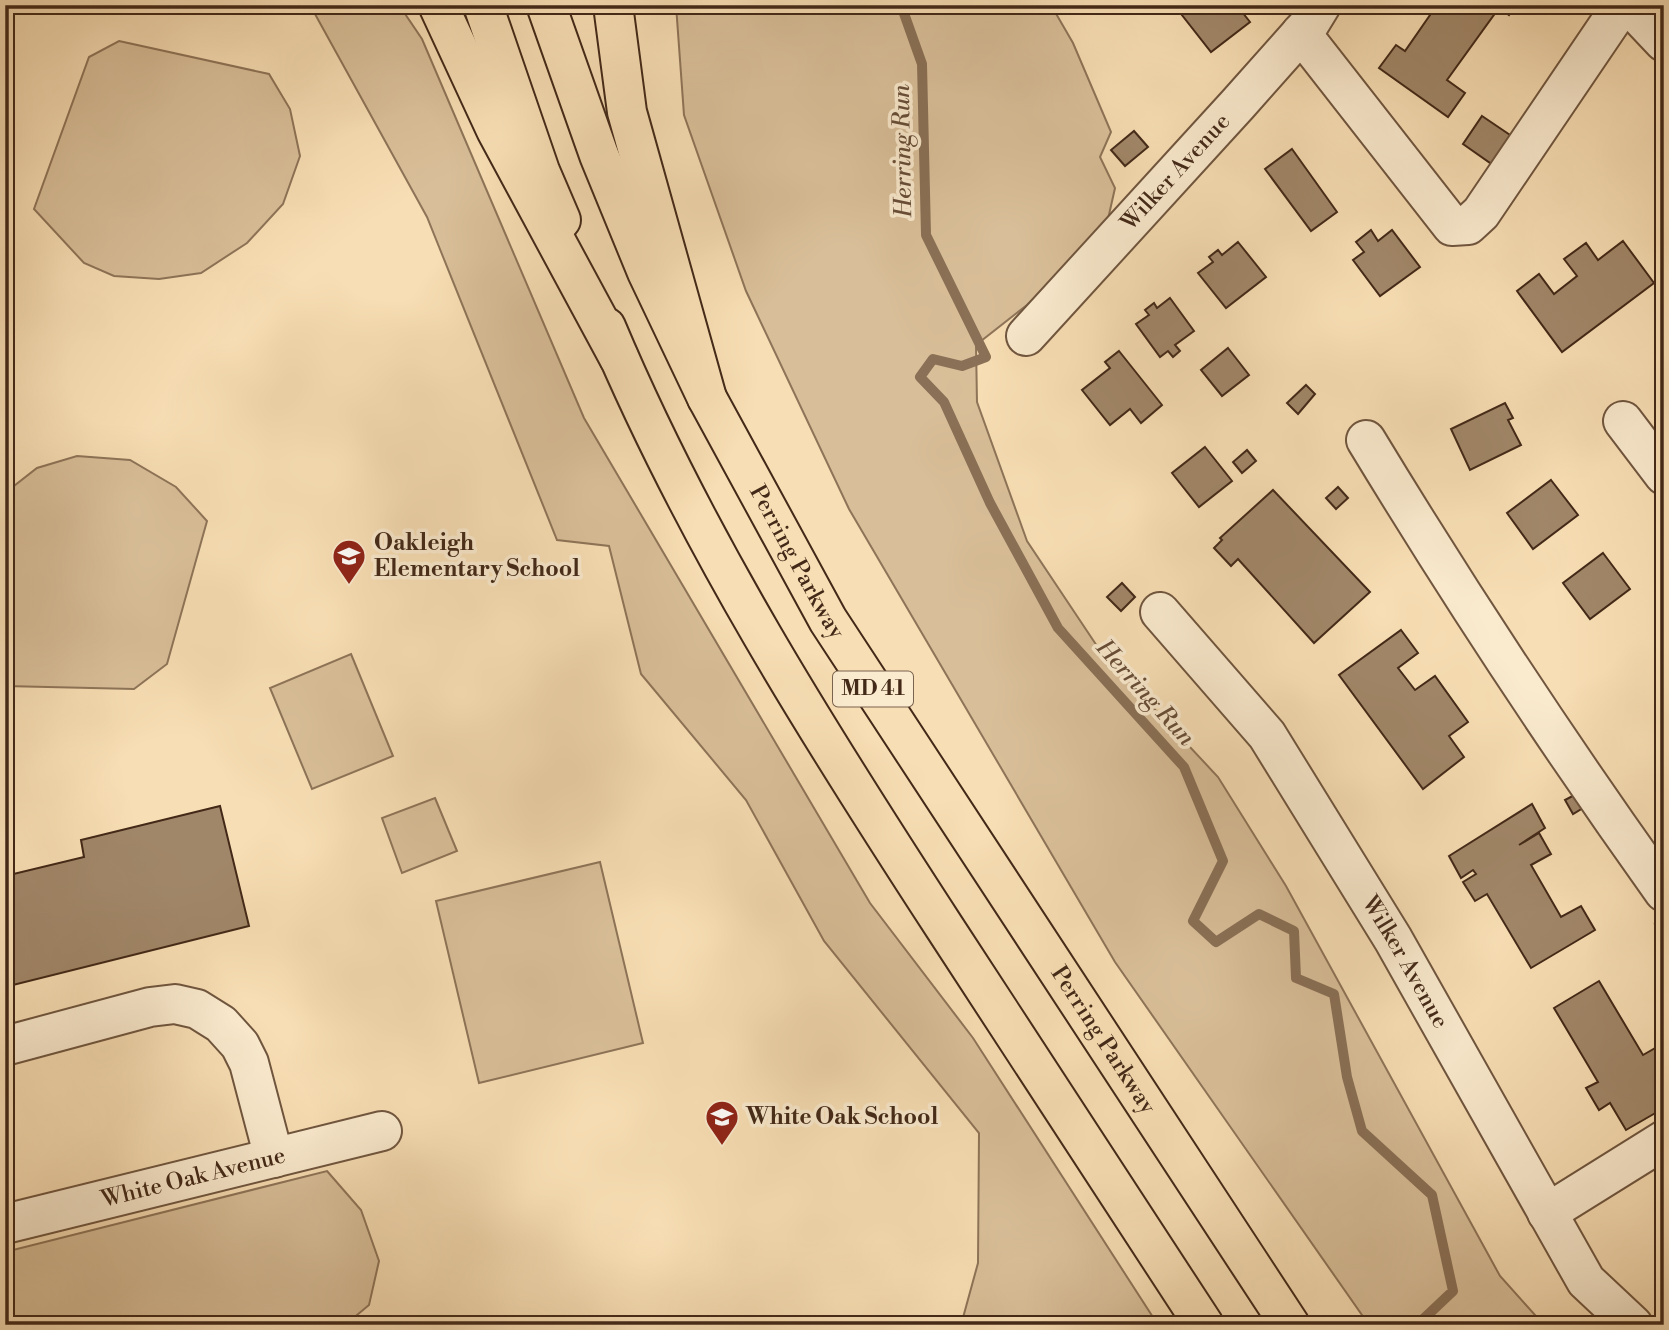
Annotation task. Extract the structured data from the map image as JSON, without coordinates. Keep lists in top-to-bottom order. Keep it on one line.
{"streets":{"main road":["Perring Parkway","MD 41"],"street":["Wilker Avenue","White Oak Avenue"]},"water":["Herring Run"],"places":{"school or university":["Oakleigh Elementary School","White Oak School"]}}
